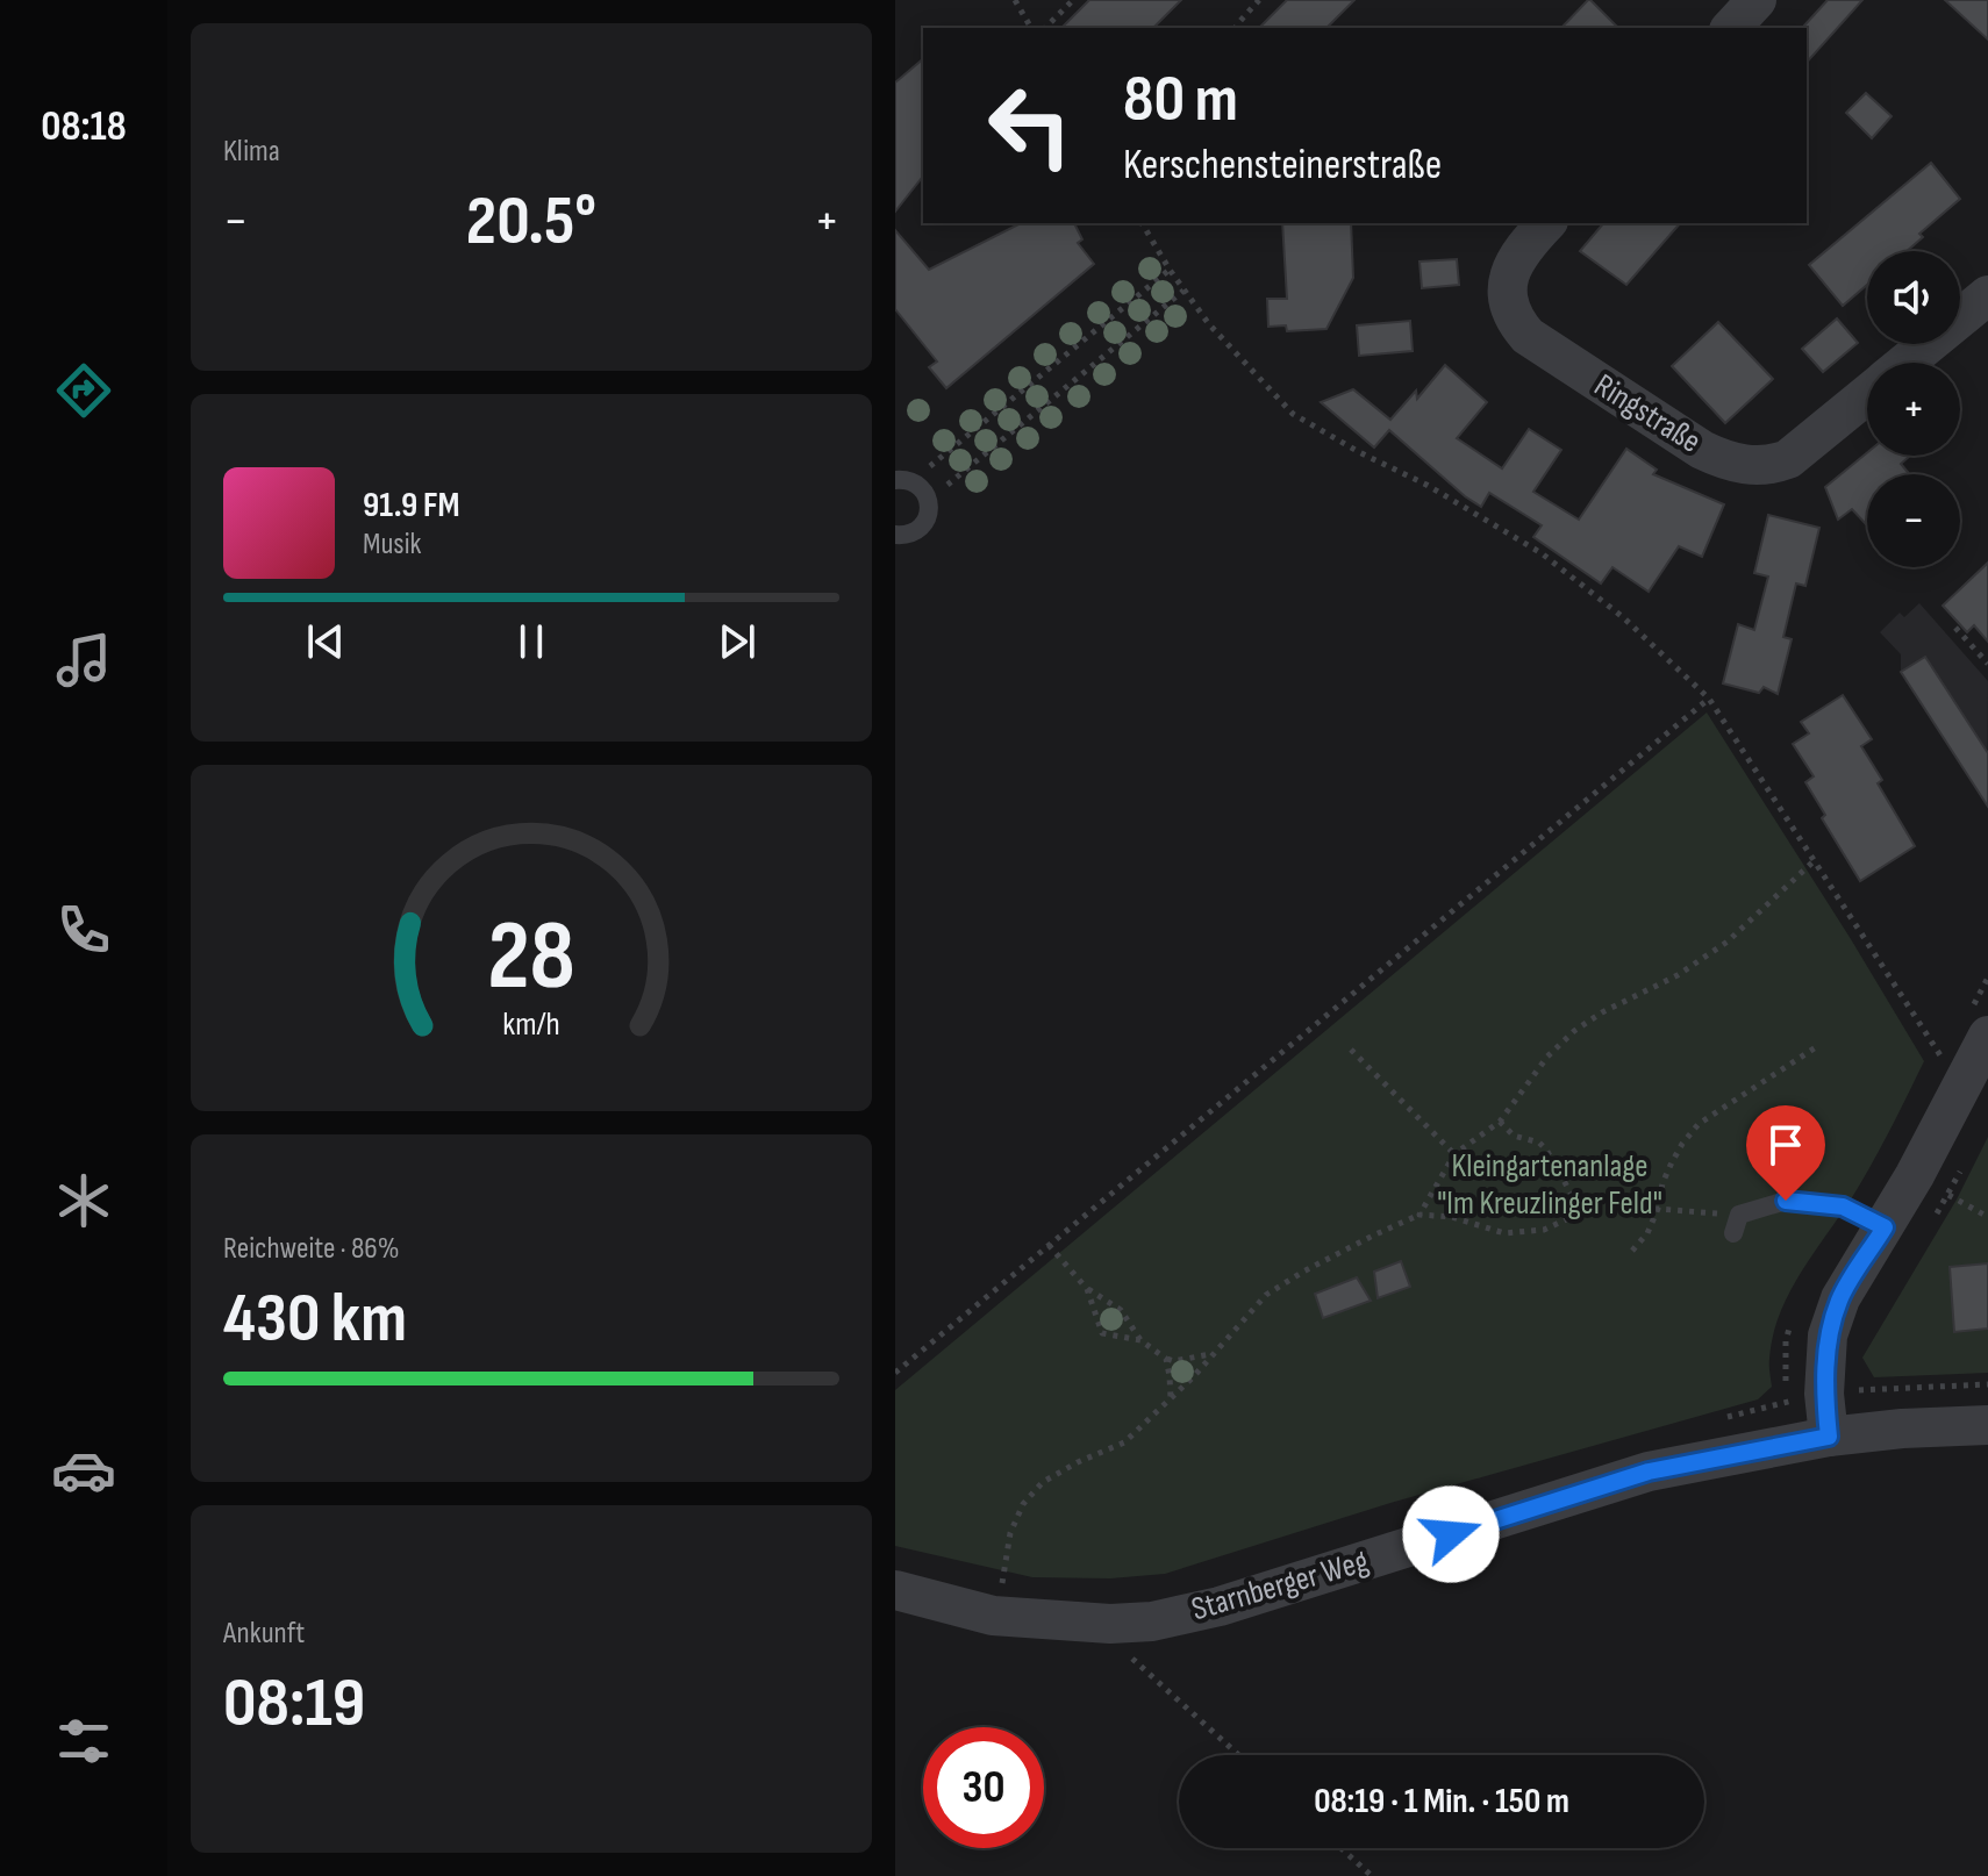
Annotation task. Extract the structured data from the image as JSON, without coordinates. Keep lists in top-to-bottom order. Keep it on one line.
{"streets":{"street":["Ringstraße","Starnberger Weg"]},"parks":["Kleingartenanlage \"Im Kreuzlinger Feld\""],"page":{"tabs":"08:18","tile":["Klima",["Reichweite · 86%","430 km"],["Ankunft","08:19"]],"turn":["80 m","Kerschensteinerstraße"],"heat":["−","20.5°","+"],"map_buttons":["+","−"],"song":["91.9 FM","Musik"],"limit":"30","trip":"08:19 · 1 Min. · 150 m","gauge":["28","km/h"]}}
